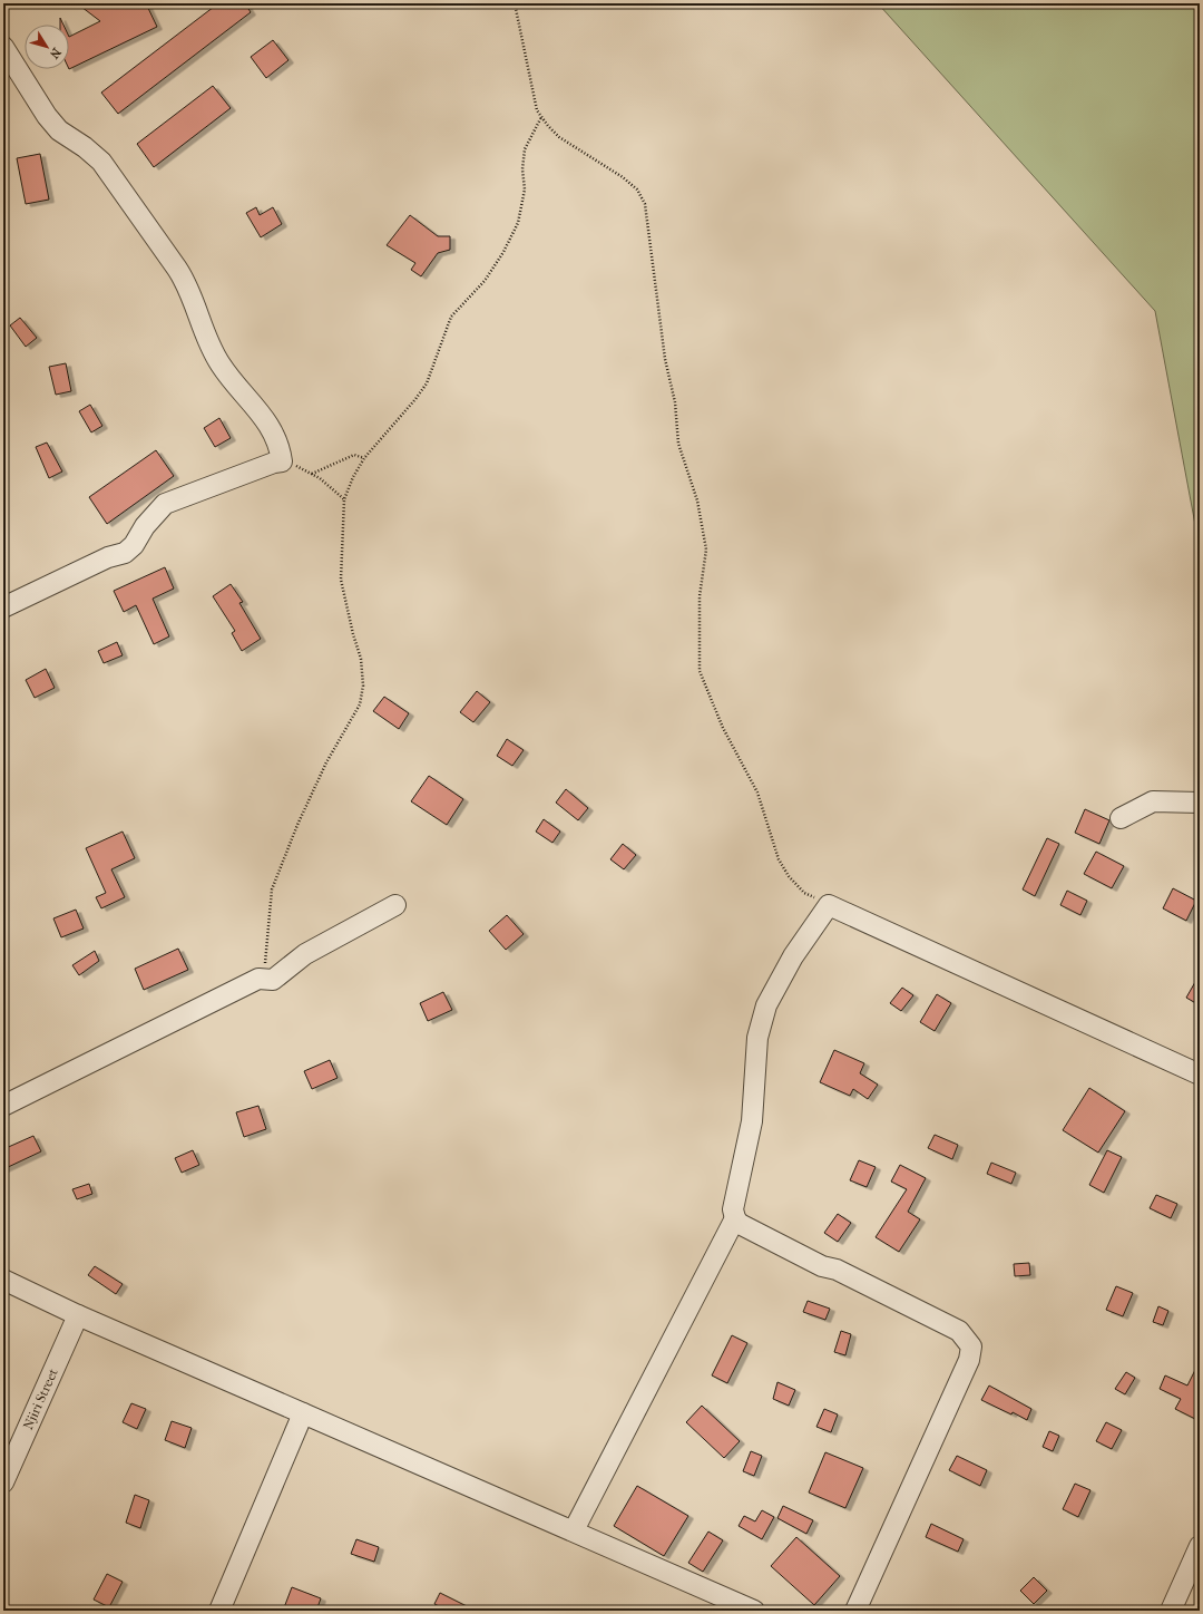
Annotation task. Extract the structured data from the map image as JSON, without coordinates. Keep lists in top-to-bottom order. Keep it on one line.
{"streets":{"street":["Njiri Street"]},"north":"bottom right"}
